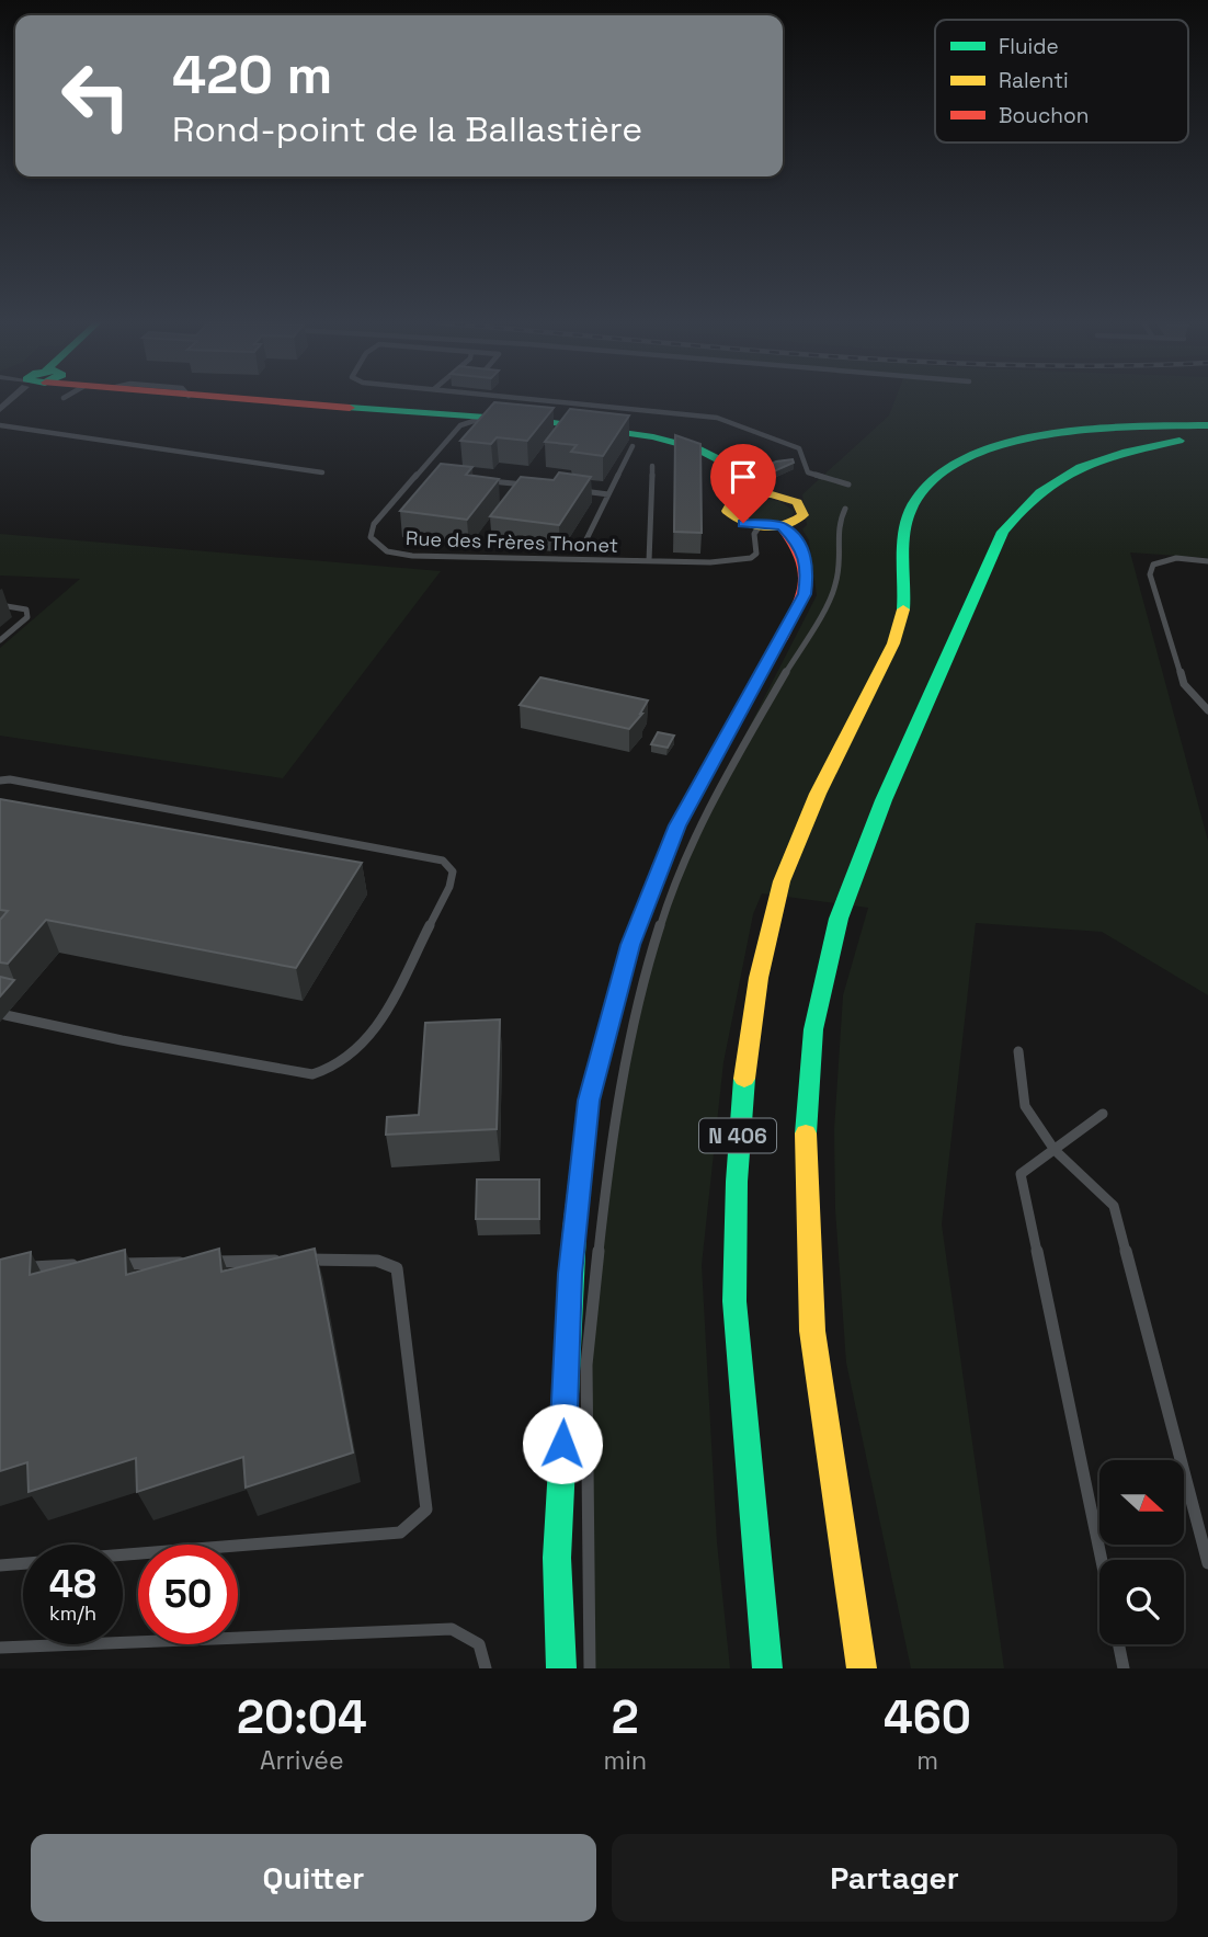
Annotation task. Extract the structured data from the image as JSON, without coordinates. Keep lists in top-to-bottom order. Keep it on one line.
{"streets":{"main road":["N 406"],"lane":["Rue des Frères Thonet"]},"legend":["Fluide","Ralenti","Bouchon"],"north":"right","page":{"turn":["420 m","Rond-point de la Ballastière"],"speed":"48 km/h","limit":"50","eta":["20:04","Arrivée","2","min","460","m"],"buttons":["Quitter","Partager"]}}
